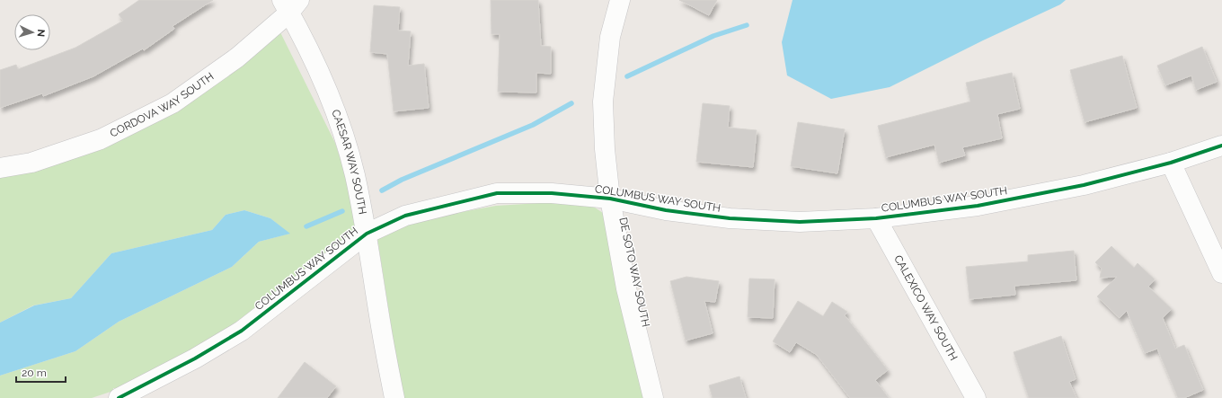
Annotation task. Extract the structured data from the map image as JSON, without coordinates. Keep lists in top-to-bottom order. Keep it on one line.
{"streets":{"street":["CORDOVA WAY SOUTH","CAESAR WAY SOUTH","COLUMBUS WAY SOUTH","DE SOTO WAY SOUTH","CALEXICO WAY SOUTH"]},"crossings":[["CORDOVA WAY SOUTH","CAESAR WAY SOUTH"],["CAESAR WAY SOUTH","COLUMBUS WAY SOUTH"],["COLUMBUS WAY SOUTH","DE SOTO WAY SOUTH"],["COLUMBUS WAY SOUTH","CALEXICO WAY SOUTH"]],"scale_bar":"20 m","north":"right"}
